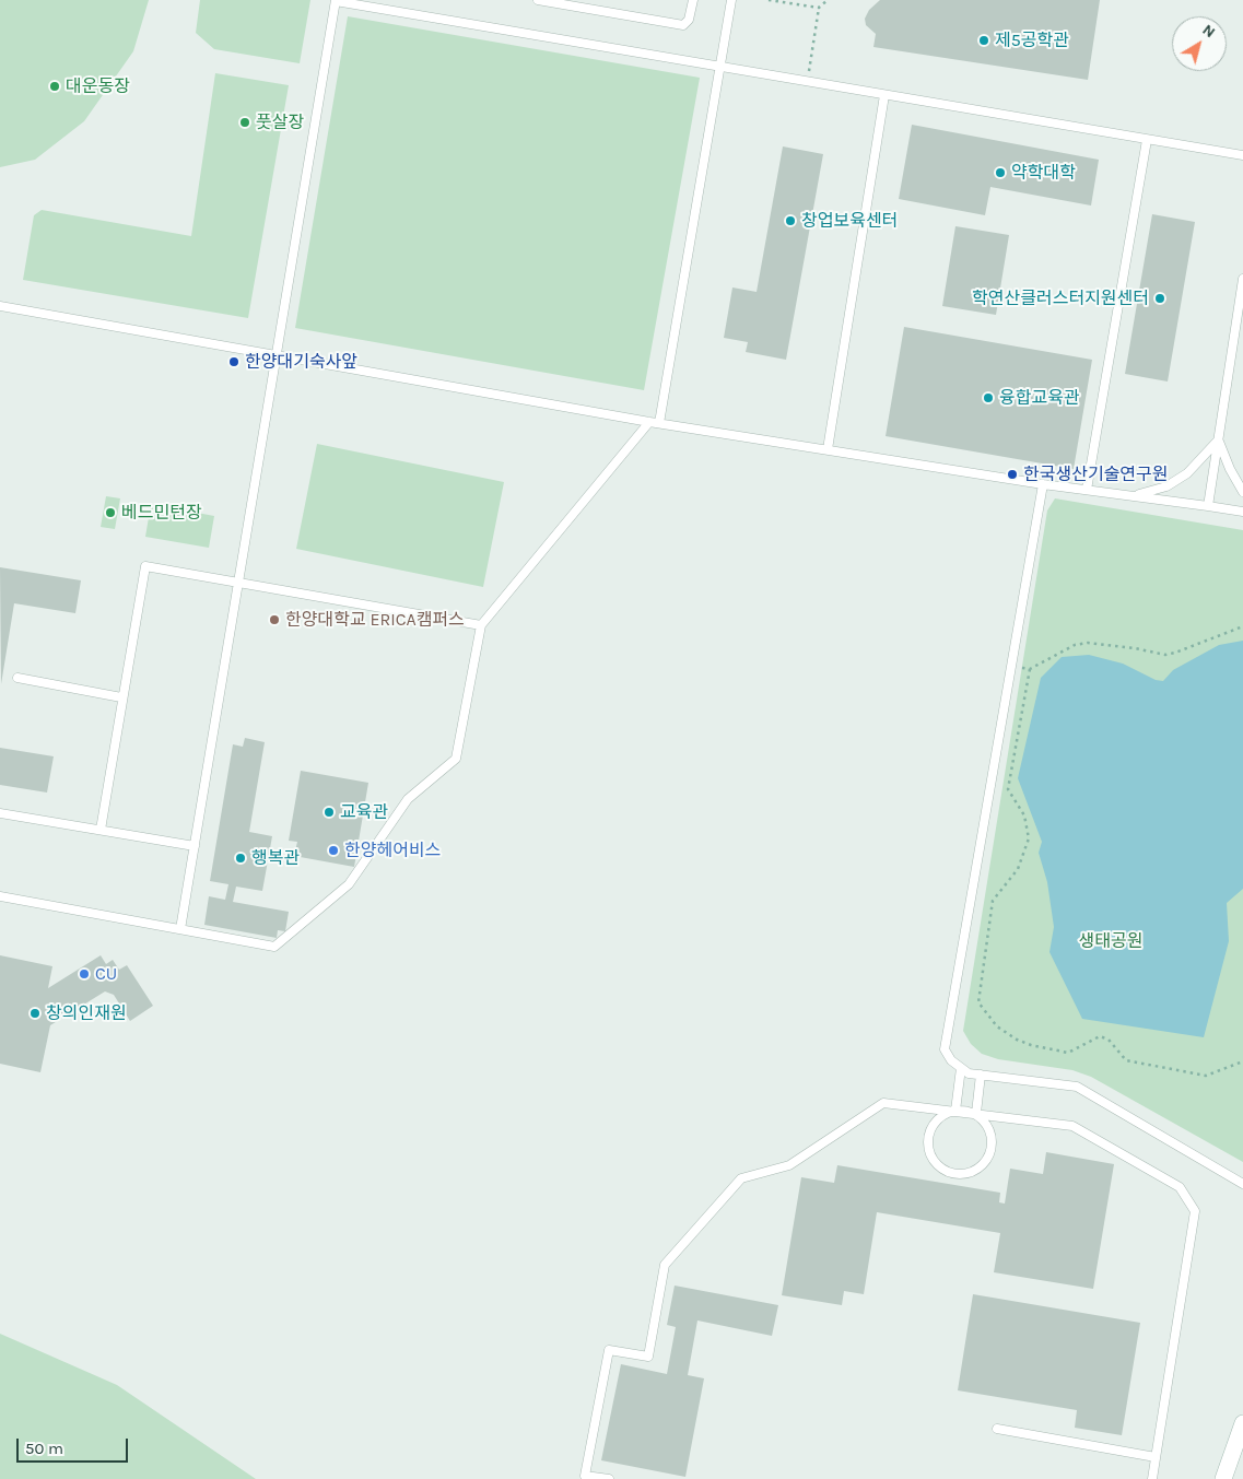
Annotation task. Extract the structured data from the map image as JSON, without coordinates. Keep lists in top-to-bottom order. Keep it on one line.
{"parks":["생태공원"],"places":["제5공학관","대운동장","풋살장","약학대학","창업보육센터","학연산클러스터지원센터","한양대기숙사앞","융합교육관","한국생산기술연구원","베드민턴장","한양대학교 ERICA캠퍼스","교육관","한양헤어비스","행복관","CU","창의인재원"],"scale_bar":"50 m","north":"top right"}
